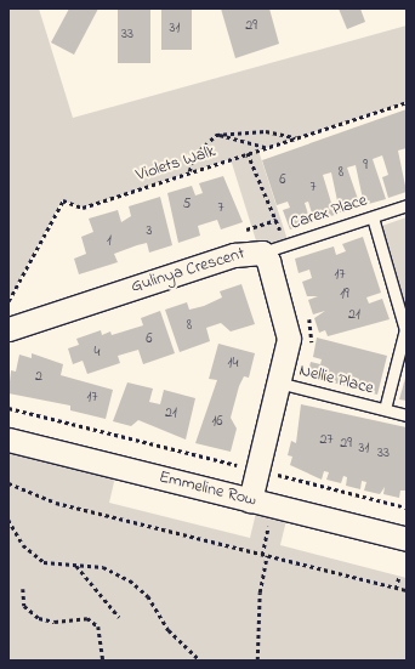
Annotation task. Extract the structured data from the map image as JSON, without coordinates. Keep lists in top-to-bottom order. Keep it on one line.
{"streets":{"street":["Gulinya Crescent","Emmeline Row"],"lane":["Carex Place","Nellie Place"],"path":["Violets Walk"]},"crossings":[["Carex Place","Gulinya Crescent"],["Carex Place","Nellie Place"],["Gulinya Crescent","Nellie Place"],["Gulinya Crescent","Emmeline Row"]],"house_numbers":["29","31","33","9","8","6","7","5","7","3","1","17","19","21","8","6","4","14","2","17","21","16","27","29","31","33"]}
